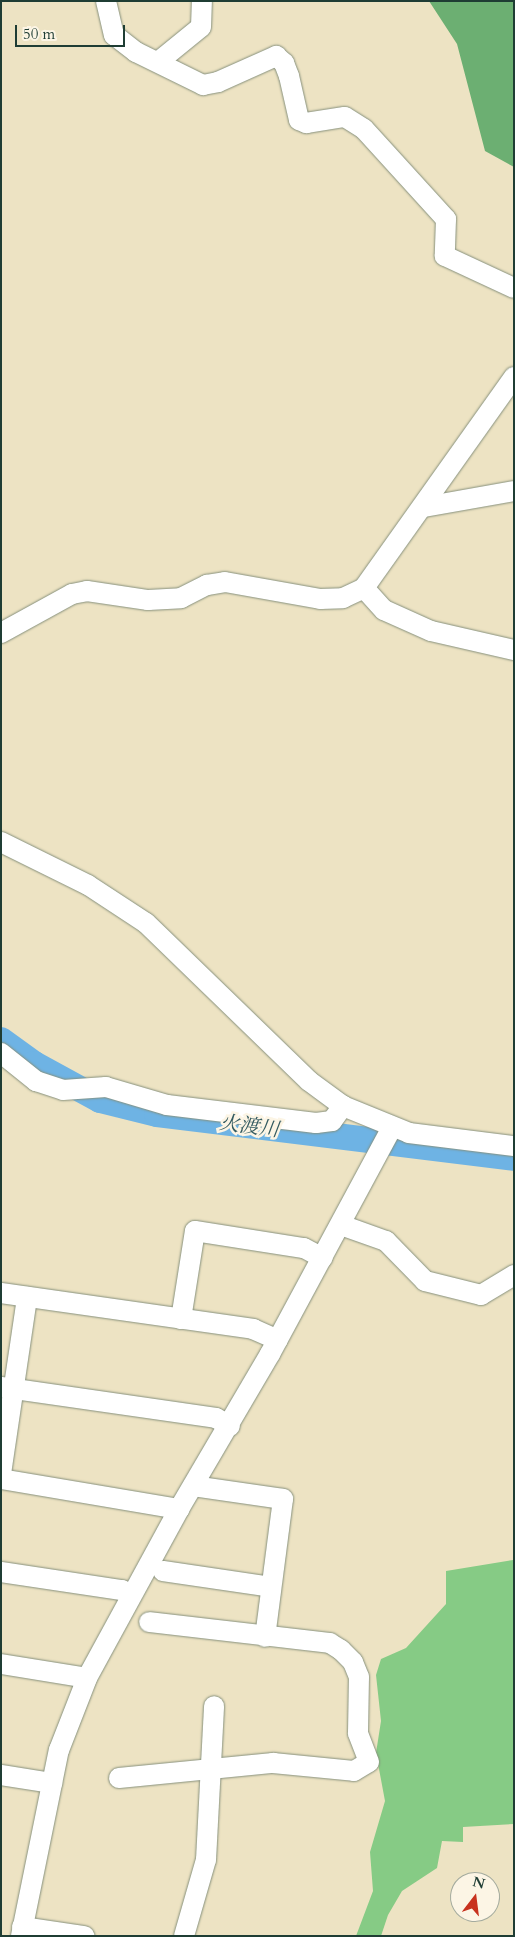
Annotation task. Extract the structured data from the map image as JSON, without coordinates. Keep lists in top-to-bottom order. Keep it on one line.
{"water":["火渡川"],"scale_bar":"50 m","north":"top"}
